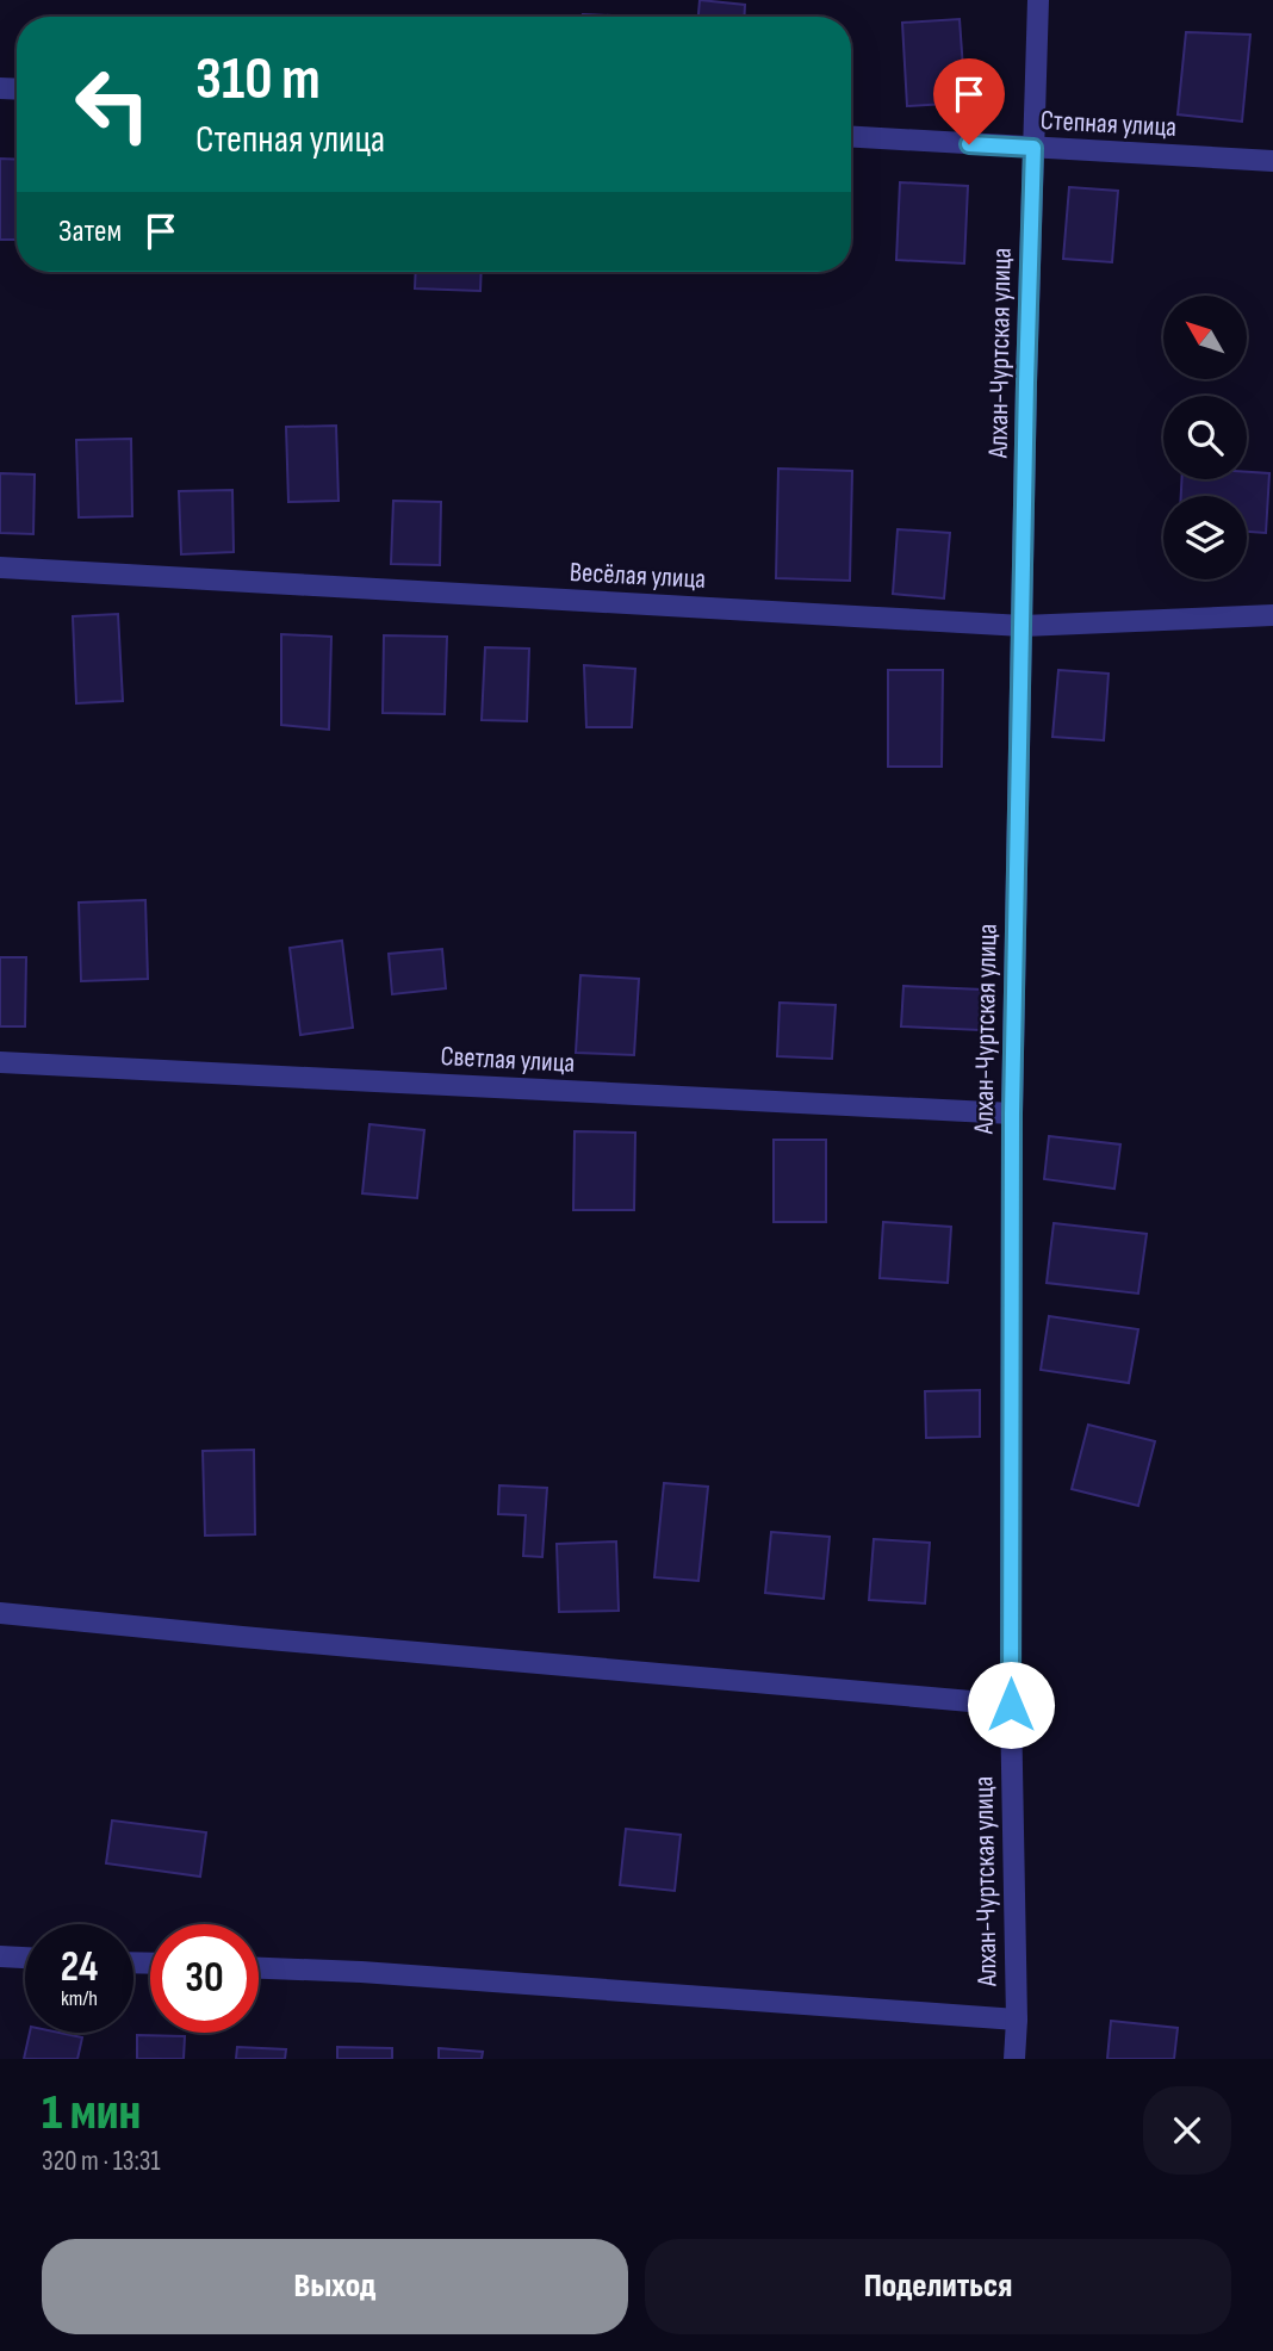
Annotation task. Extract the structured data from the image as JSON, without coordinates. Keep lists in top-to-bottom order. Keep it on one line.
{"streets":{"street":["Степная улица","Алхан-Чуртская улица","Весёлая улица","Светлая улица"]},"crossings":[["Степная улица","Алхан-Чуртская улица"],["Алхан-Чуртская улица","Весёлая улица"],["Алхан-Чуртская улица","Светлая улица"]],"north":"top left","page":{"turn":["310 m","Степная улица"],"then":"Затем","speed":"24 km/h","limit":"30","heading":["1 мин","320 m · 13:31"],"buttons":["Выход","Поделиться"]}}
